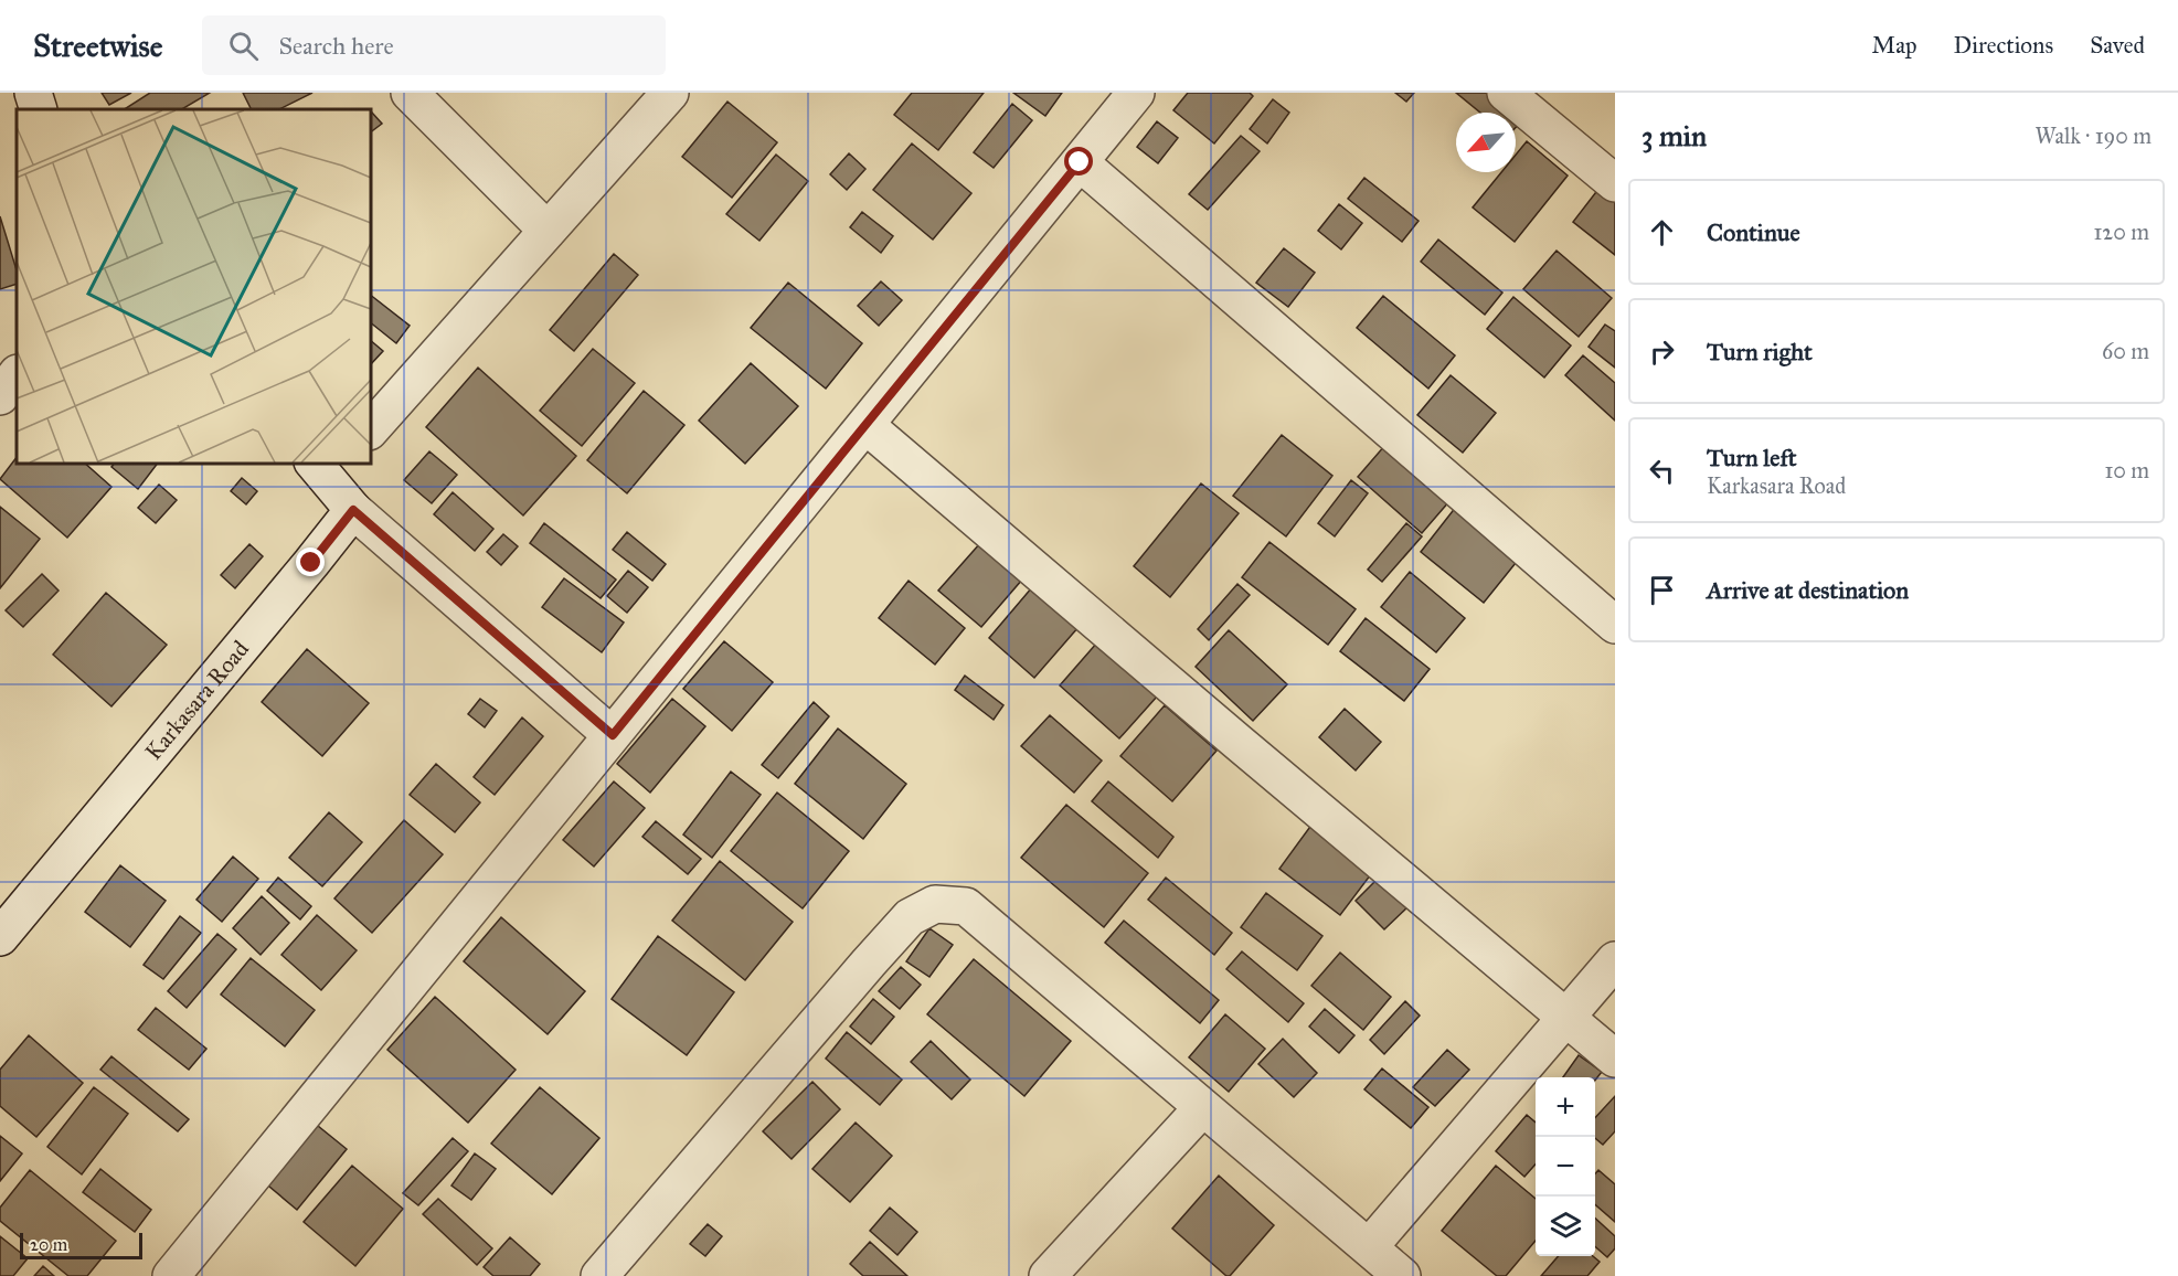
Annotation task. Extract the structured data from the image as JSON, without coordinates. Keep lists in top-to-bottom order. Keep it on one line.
{"streets":{"street":["Karkasara Road"]},"scale_bar":"20 m","north":"bottom left","page":{"header":"Streetwise","search":"Search here","nav":["Map","Directions","Saved"],"heading":["3 min","Walk · 190 m"],"list":[["Continue","120 m"],["Turn right","60 m"],["Turn left","Karkasara Road","10 m"],"Arrive at destination"],"map_buttons":["+","−"],"scale":"20 m"}}
